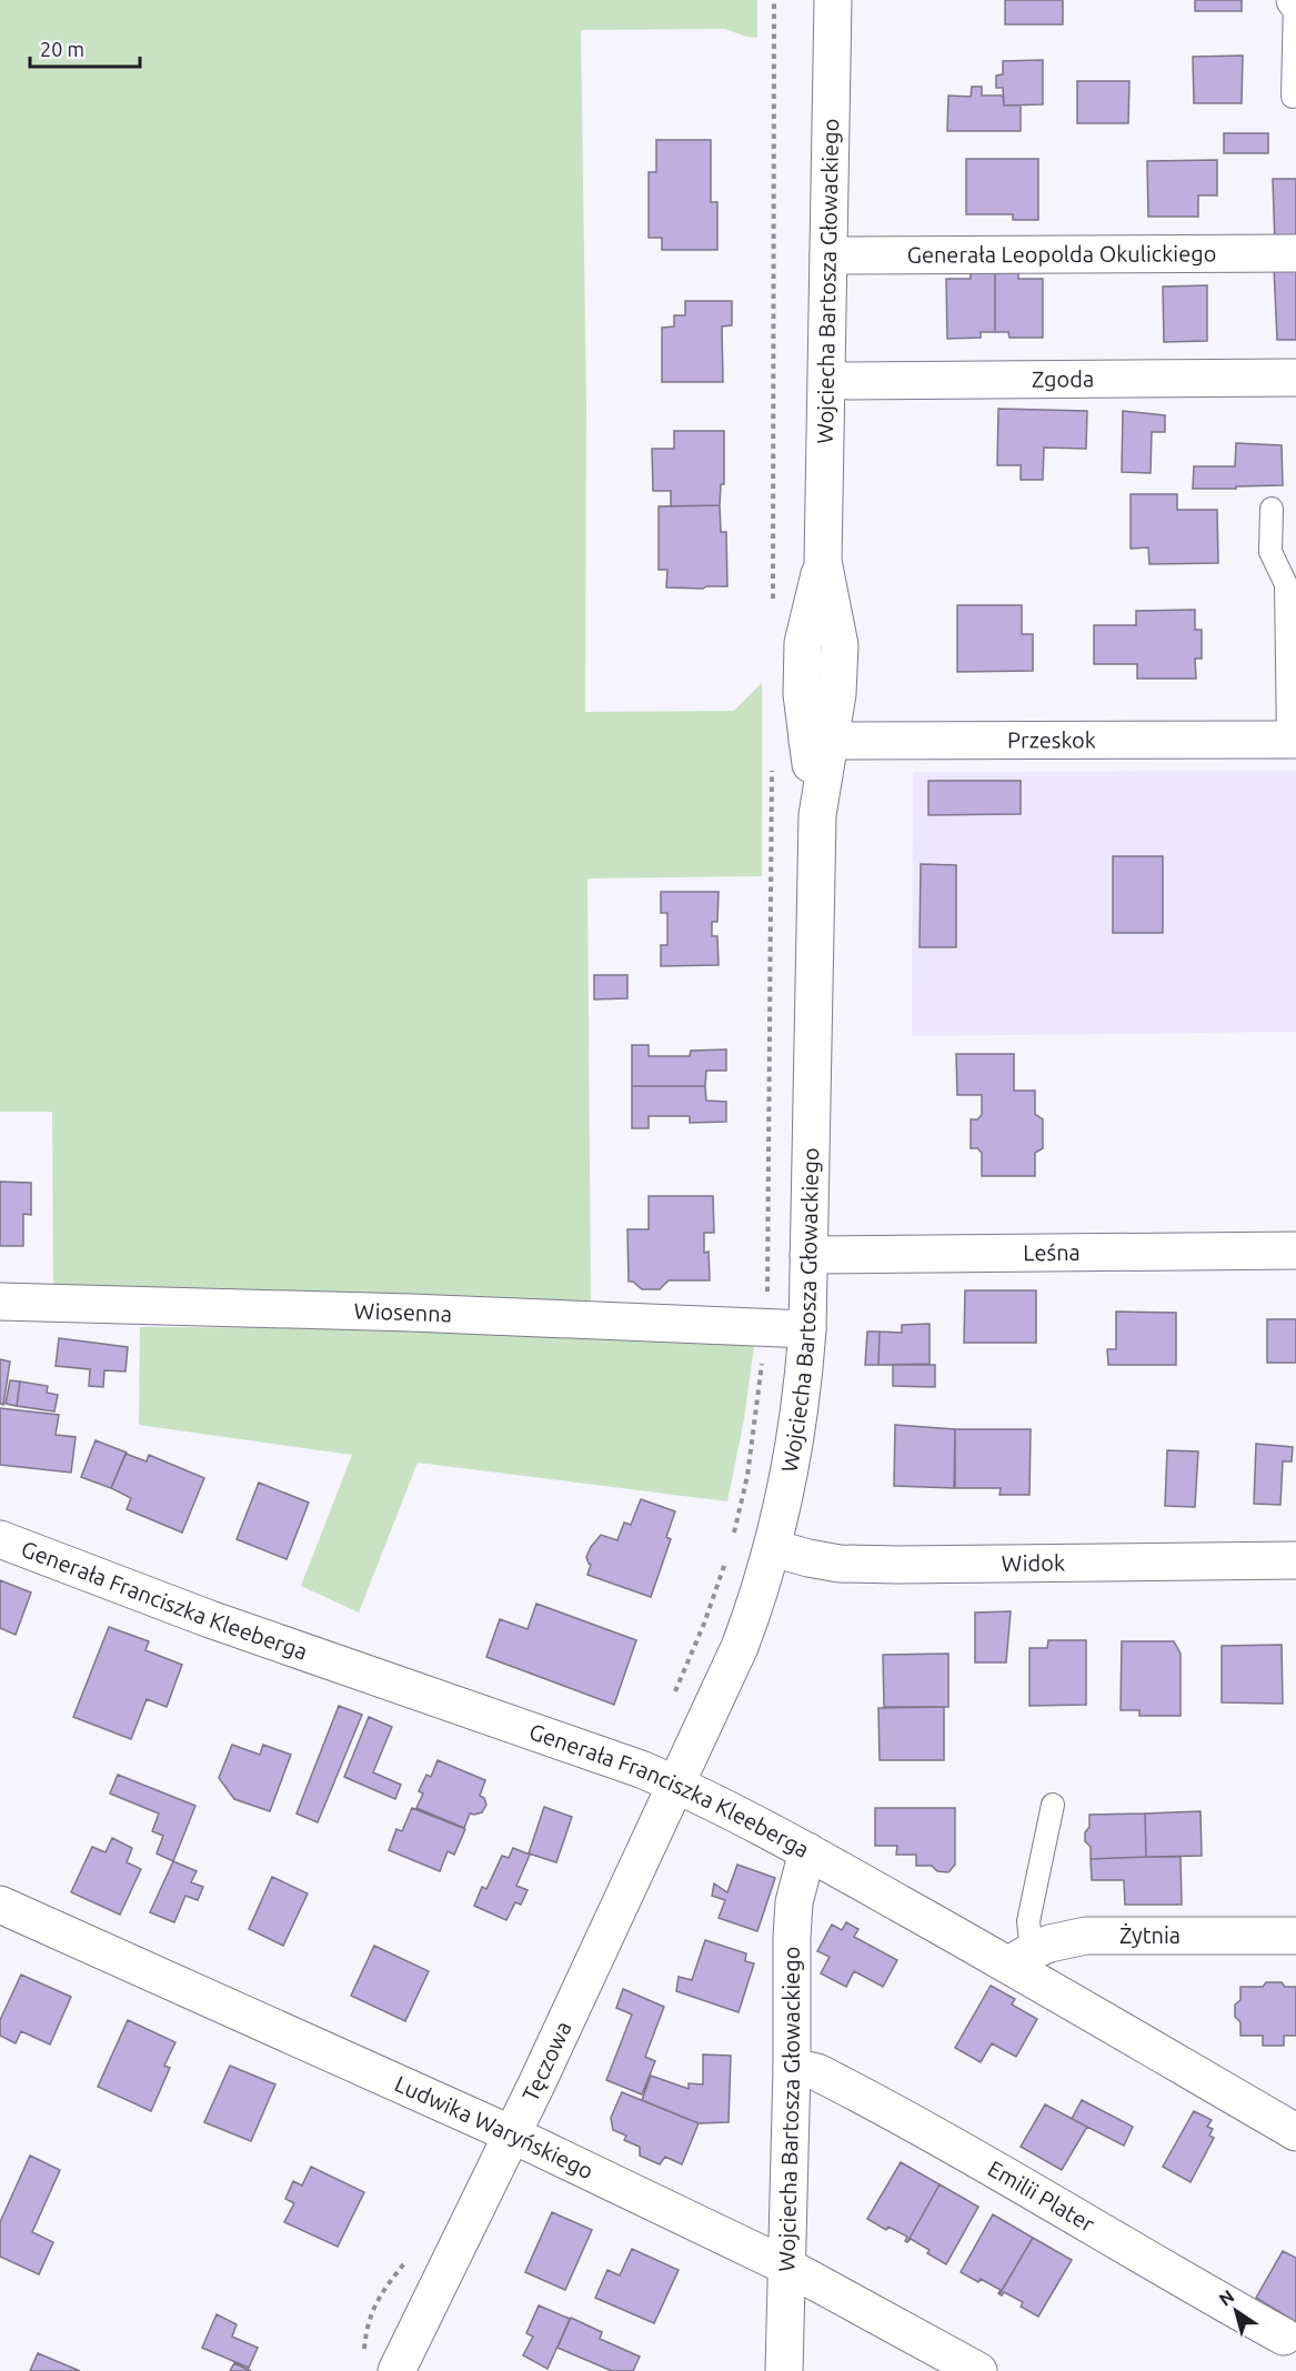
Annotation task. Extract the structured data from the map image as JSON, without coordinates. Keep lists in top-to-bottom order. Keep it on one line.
{"streets":{"street":["Generała Leopolda Okulickiego","Wojciecha Bartosza Głowackiego","Zgoda","Przeskok","Leśna","Wiosenna","Widok","Generała Franciszka Kleeberga","Żytnia","Tęczowa","Ludwika Waryńskiego","Emilii Plater"]},"crossings":[["Generała Leopolda Okulickiego","Wojciecha Bartosza Głowackiego"],["Wojciecha Bartosza Głowackiego","Zgoda"],["Wojciecha Bartosza Głowackiego","Przeskok"],["Wojciecha Bartosza Głowackiego","Leśna"],["Wojciecha Bartosza Głowackiego","Wiosenna"],["Wojciecha Bartosza Głowackiego","Widok"],["Wojciecha Bartosza Głowackiego","Generała Franciszka Kleeberga"],["Wojciecha Bartosza Głowackiego","Tęczowa"],["Wojciecha Bartosza Głowackiego","Ludwika Waryńskiego"],["Wojciecha Bartosza Głowackiego","Emilii Plater"],["Generała Franciszka Kleeberga","Żytnia"],["Generała Franciszka Kleeberga","Tęczowa"],["Tęczowa","Ludwika Waryńskiego"]],"scale_bar":"20 m","north":"top left"}
